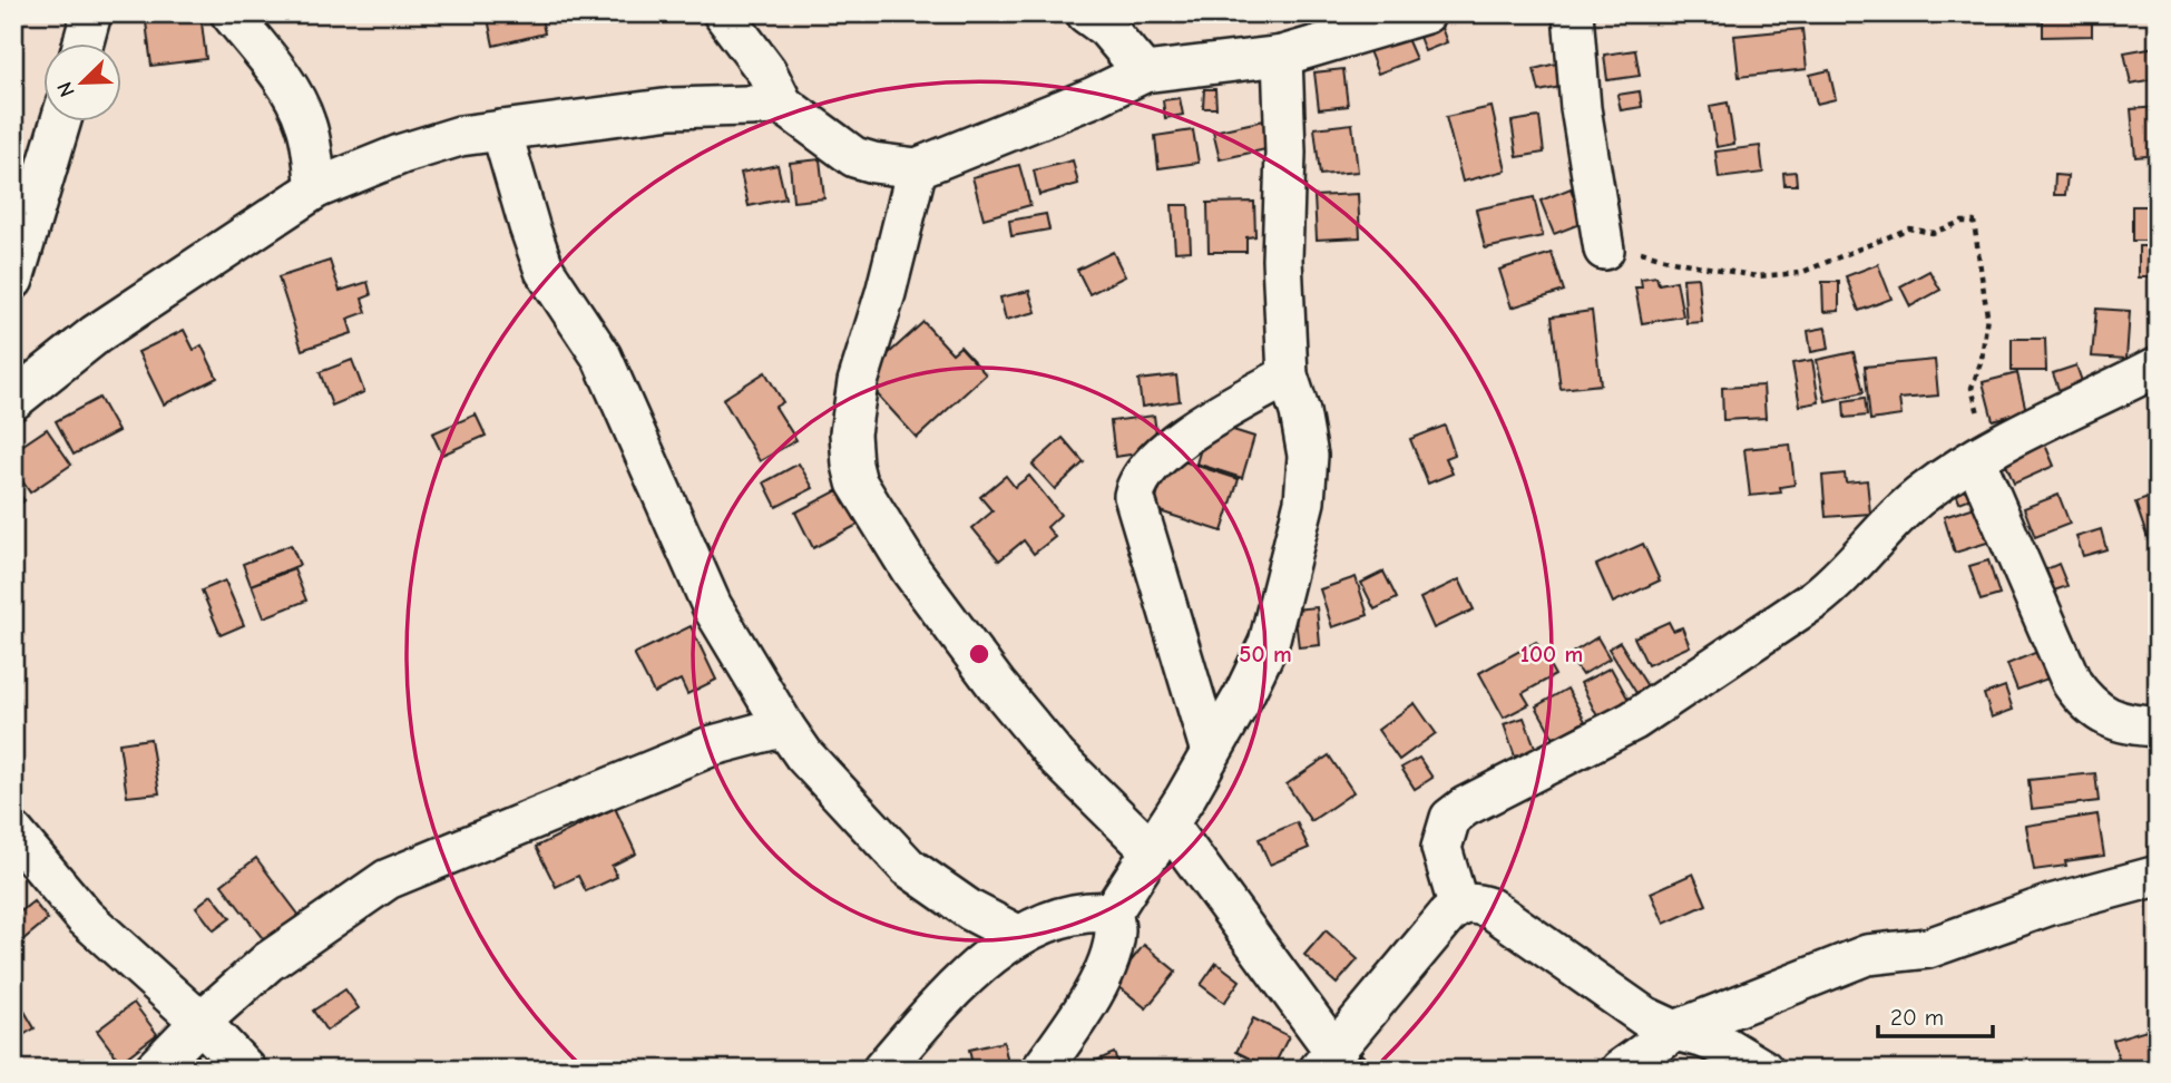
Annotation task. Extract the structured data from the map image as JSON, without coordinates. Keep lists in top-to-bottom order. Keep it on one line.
{"scale_bar":"20 m","north":"bottom left","rings":["50 m","100 m"]}
